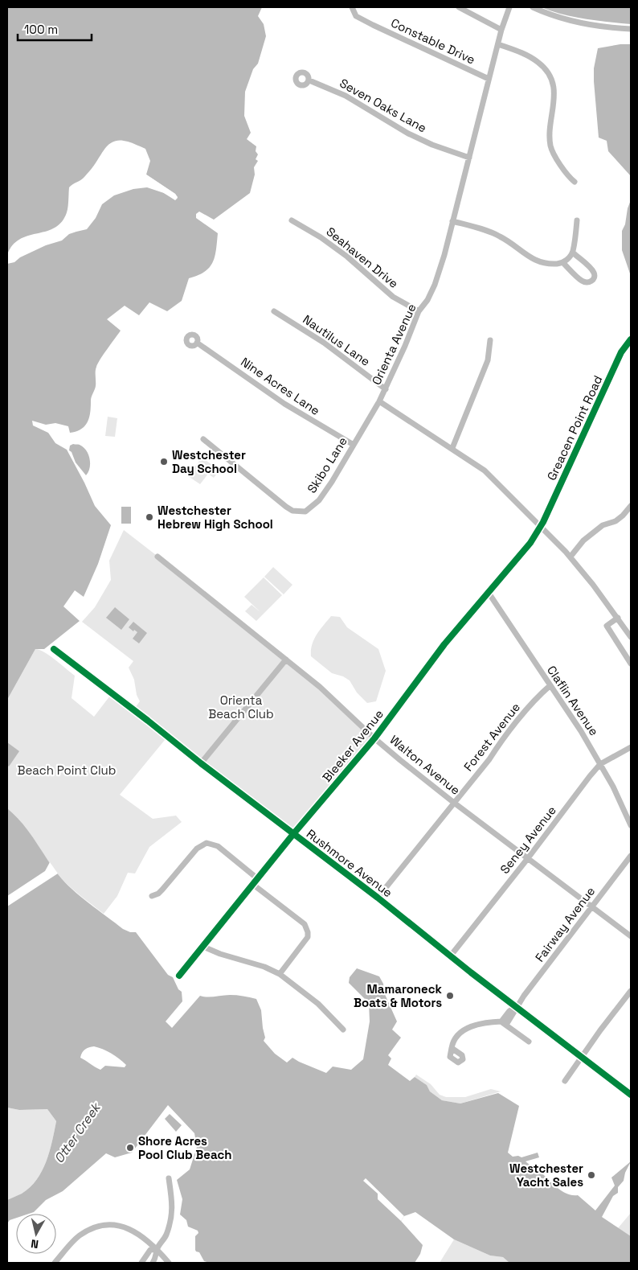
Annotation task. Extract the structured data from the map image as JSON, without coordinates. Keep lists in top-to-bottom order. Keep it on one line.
{"streets":{"street":["Constable Drive","Seven Oaks Lane","Seahaven Drive","Nautilus Lane","Orienta Avenue","Nine Acres Lane","Greacen Point Road","Skibo Lane","Claflin Avenue","Forest Avenue","Bleeker Avenue","Walton Avenue","Seney Avenue","Rushmore Avenue","Fairway Avenue"]},"crossings":[["Constable Drive","Orienta Avenue"],["Seven Oaks Lane","Orienta Avenue"],["Seahaven Drive","Orienta Avenue"],["Nautilus Lane","Orienta Avenue"],["Orienta Avenue","Greacen Point Road"],["Orienta Avenue","Skibo Lane"],["Orienta Avenue","Bleeker Avenue"],["Nine Acres Lane","Skibo Lane"],["Greacen Point Road","Bleeker Avenue"],["Claflin Avenue","Forest Avenue"],["Claflin Avenue","Bleeker Avenue"],["Claflin Avenue","Seney Avenue"],["Forest Avenue","Walton Avenue"],["Forest Avenue","Rushmore Avenue"],["Bleeker Avenue","Walton Avenue"],["Bleeker Avenue","Rushmore Avenue"],["Walton Avenue","Seney Avenue"],["Walton Avenue","Fairway Avenue"],["Seney Avenue","Rushmore Avenue"],["Rushmore Avenue","Fairway Avenue"]],"water":["Otter Creek"],"parks":["Orienta Beach Club","Beach Point Club"],"places":["Westchester Day School","Westchester Hebrew High School","Mamaroneck Boats & Motors","Shore Acres Pool Club Beach","Westchester Yacht Sales"],"scale_bar":"100 m","north":"bottom"}
